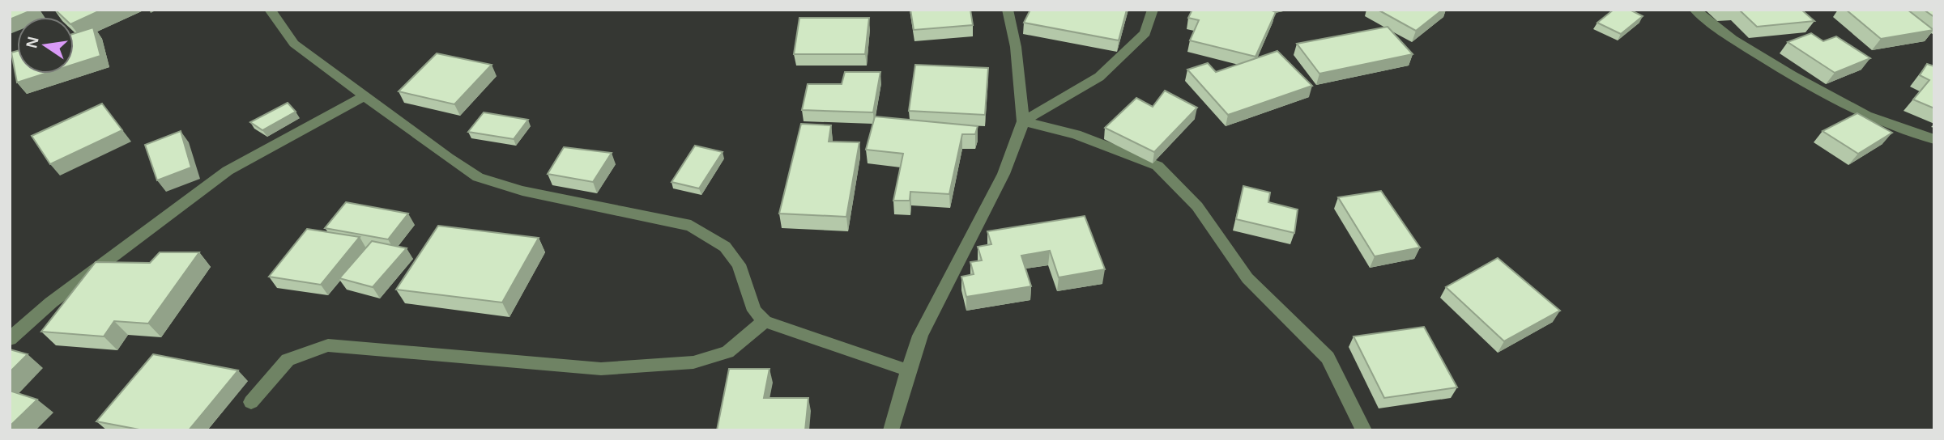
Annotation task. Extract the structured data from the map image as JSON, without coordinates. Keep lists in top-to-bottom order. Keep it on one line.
{"north":"left"}
